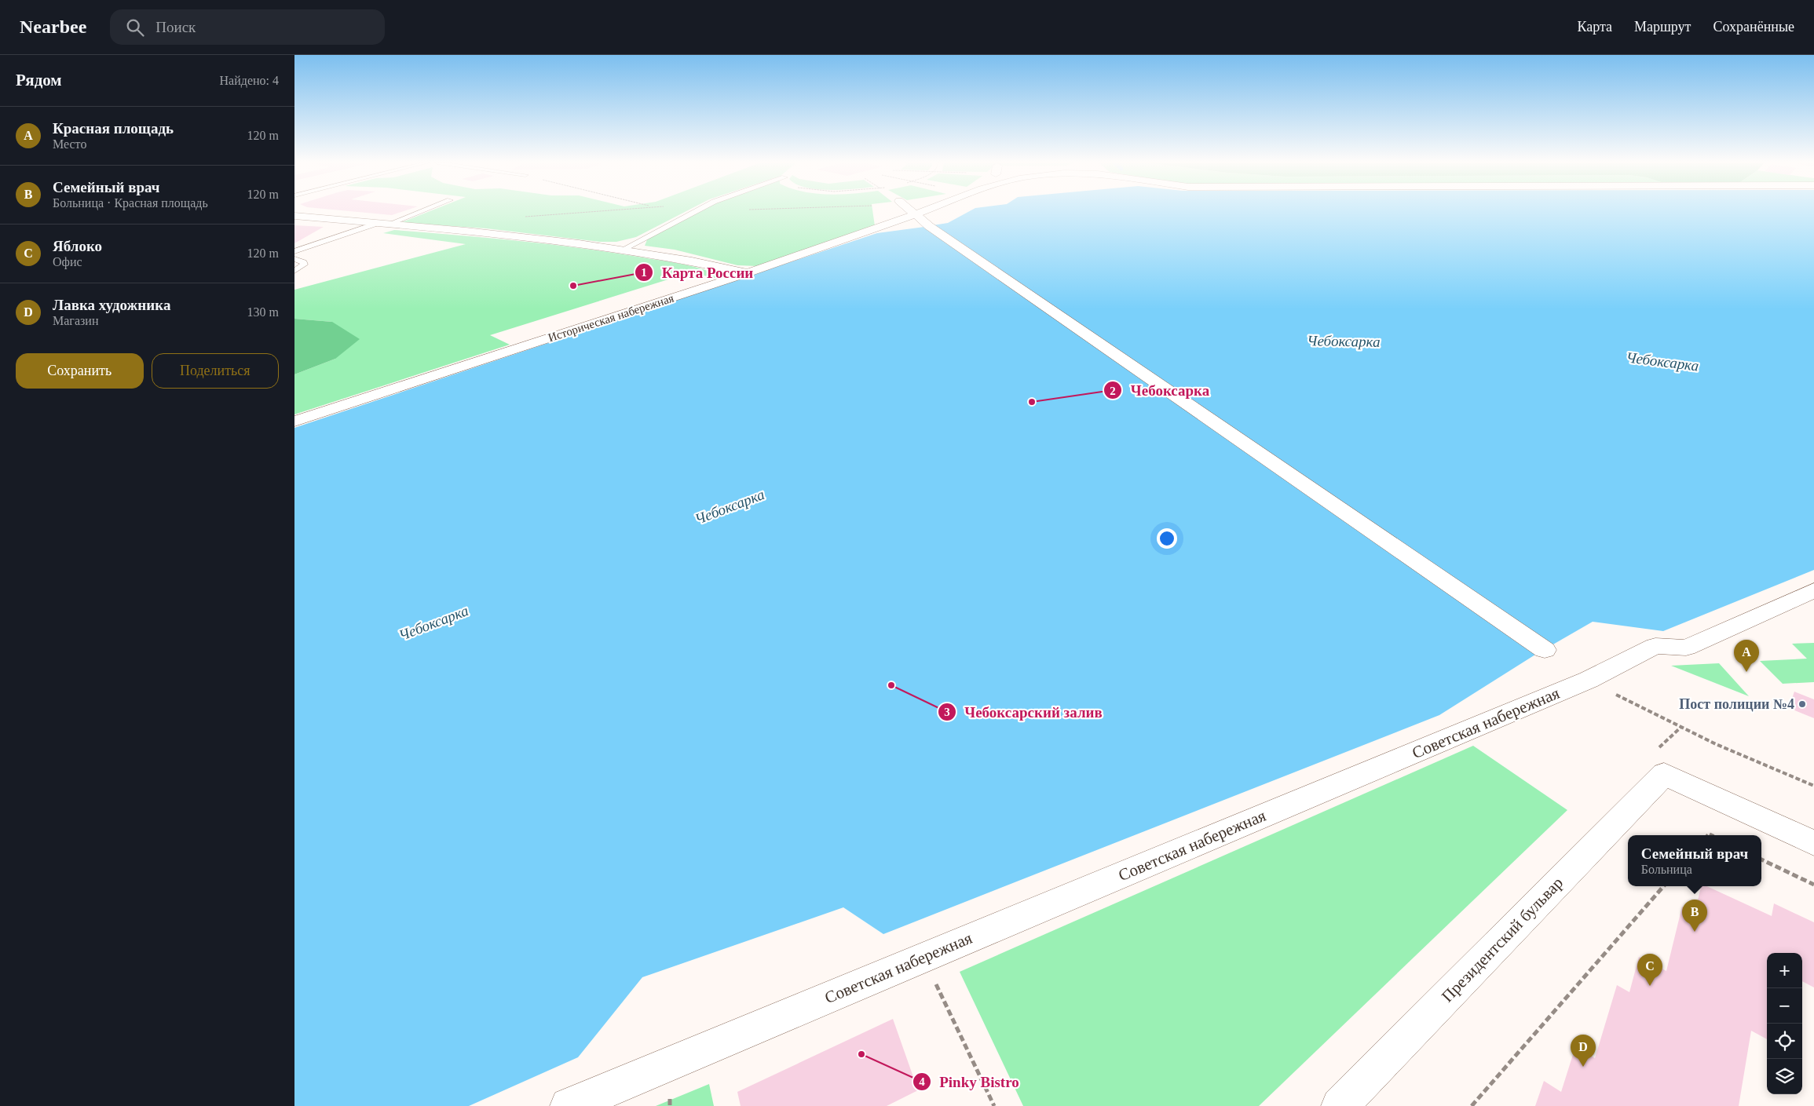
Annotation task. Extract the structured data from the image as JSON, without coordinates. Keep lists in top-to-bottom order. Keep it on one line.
{"streets":{"street":["Историческая набережная","Советская набережная","Президентский бульвар"]},"water":["Чебоксарка"],"places":["Карта России","Чебоксарка","Чебоксарский залив","Пост полиции №4","Pinky Bistro"],"page":{"header":"Nearbee","search":"Поиск","nav":["Карта","Маршрут","Сохранённые"],"heading":["Рядом","Найдено: 4"],"list":[{"mark":"A","name":"Красная площадь","note":"Место","value":"120 m"},{"mark":"B","name":"Семейный врач","note":"Больница · Красная площадь","value":"120 m"},{"mark":"C","name":"Яблоко","note":"Офис","value":"120 m"},{"mark":"D","name":"Лавка художника","note":"Магазин","value":"130 m"}],"buttons":["Сохранить","Поделиться"],"pins":["A","B","C","D"],"popup":["Семейный врач","Больница"],"map_buttons":["+","−"]}}
